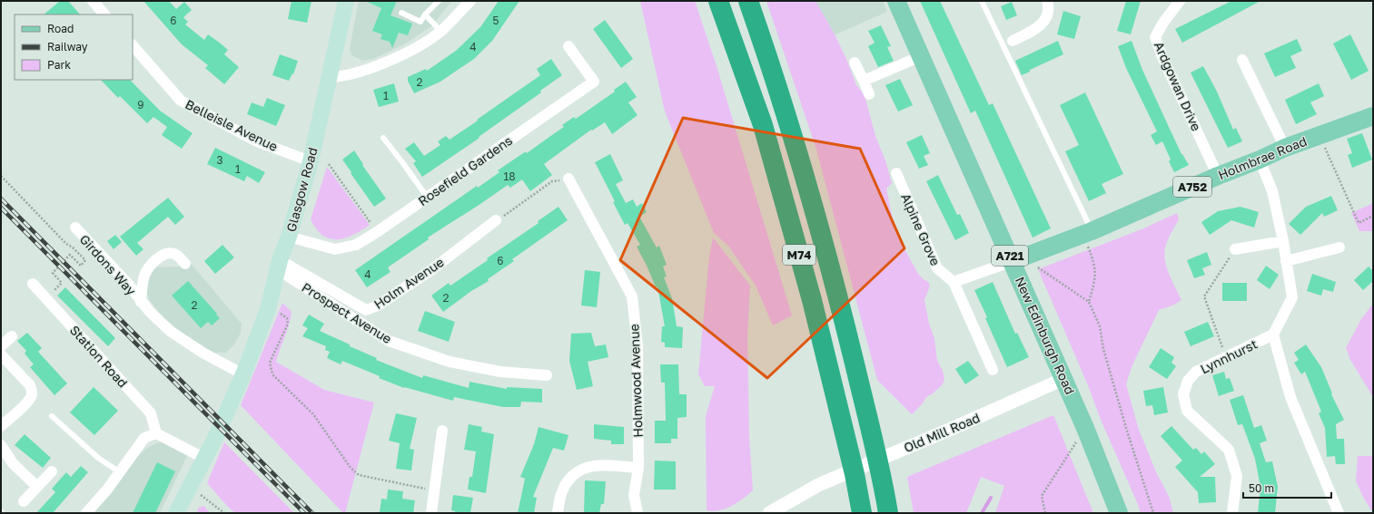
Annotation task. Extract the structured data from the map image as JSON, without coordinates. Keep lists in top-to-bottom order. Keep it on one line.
{"streets":{"highway":["M74"],"main road":["Holmbrae Road","A752","Glasgow Road","A721","New Edinburgh Road"],"street":["Ardgowan Drive","Belleisle Avenue","Rosefield Gardens","Alpine Grove","Girdons Way","Holm Avenue","Prospect Avenue","Station Road","Lynnhurst","Holmwood Avenue","Old Mill Road"]},"crossings":[["Ardgowan Drive","Holmbrae Road"],["Belleisle Avenue","Glasgow Road"],["Holmbrae Road","New Edinburgh Road"],["Holmbrae Road","Lynnhurst"],["Rosefield Gardens","Glasgow Road"],["Glasgow Road","Girdons Way"],["Glasgow Road","Holm Avenue"],["Glasgow Road","Prospect Avenue"],["Holm Avenue","Prospect Avenue"],["New Edinburgh Road","Old Mill Road"]],"house_numbers":["6","5","4","2","1","9","3","1","18","6","4","2","2"],"legend":["Road","Railway","Park"],"scale_bar":"50 m"}
